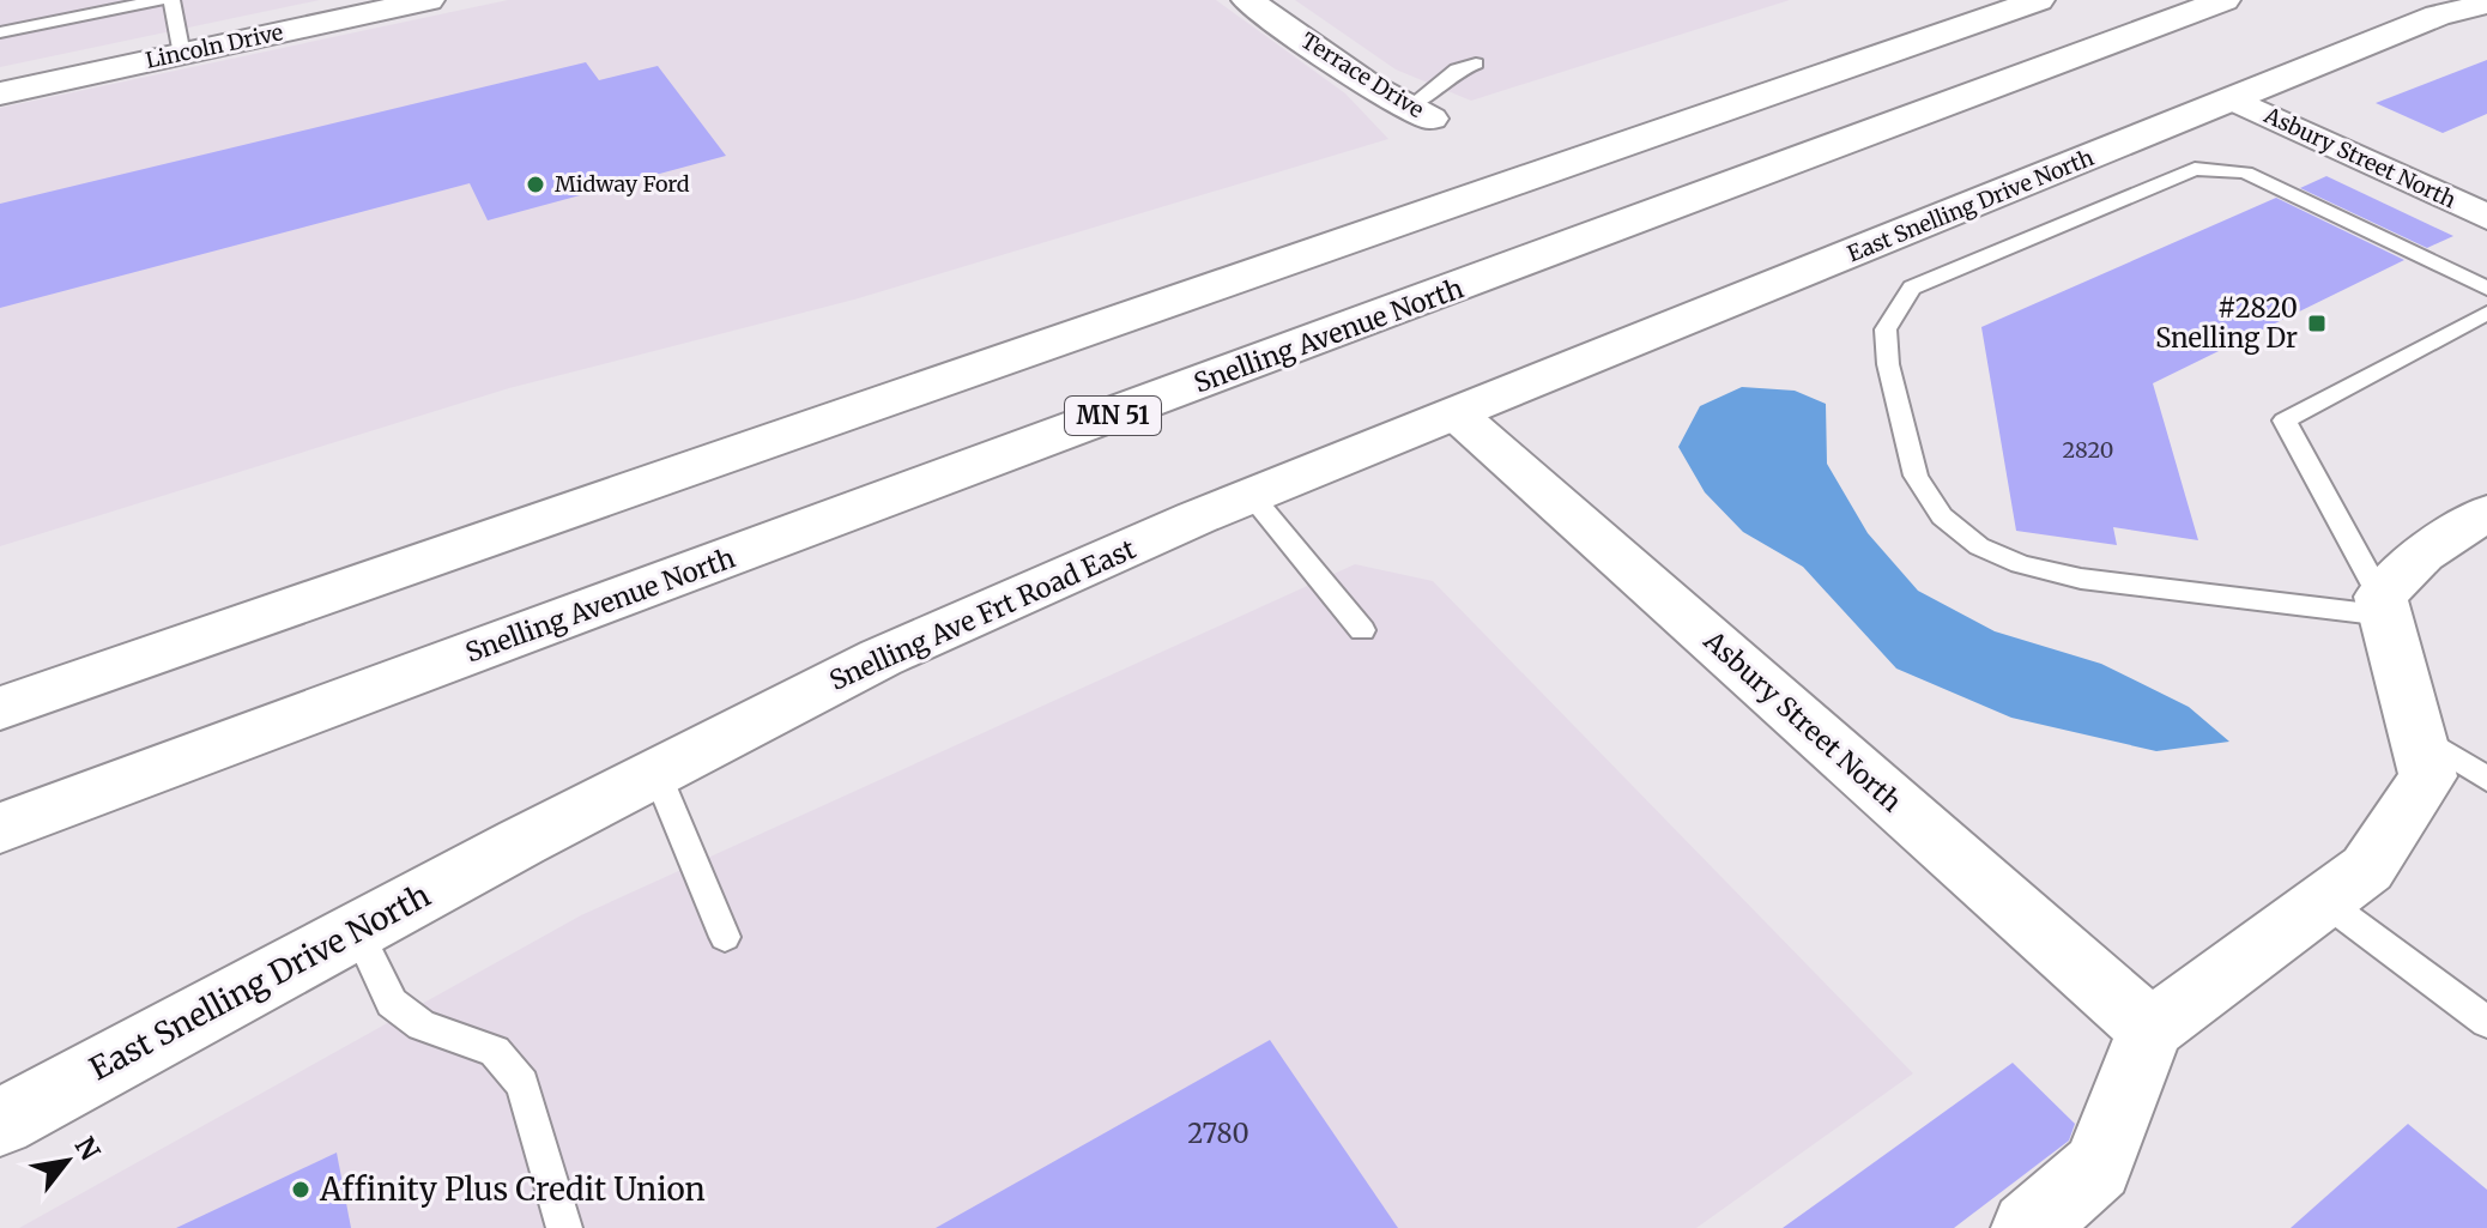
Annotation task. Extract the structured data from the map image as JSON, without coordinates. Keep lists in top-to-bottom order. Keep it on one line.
{"streets":{"main road":["Lincoln Drive","Terrace Drive","Asbury Street North","East Snelling Drive North","Snelling Avenue North","MN 51","Snelling Ave Frt Road East"]},"crossings":[["Asbury Street North","East Snelling Drive North"],["Asbury Street North","Snelling Ave Frt Road East"],["East Snelling Drive North","Snelling Ave Frt Road East"]],"places":{"other":["Midway Ford","Affinity Plus Credit Union"],"transit":["#2820 Snelling Dr"]},"house_numbers":["2820","2780"],"north":"top right"}
